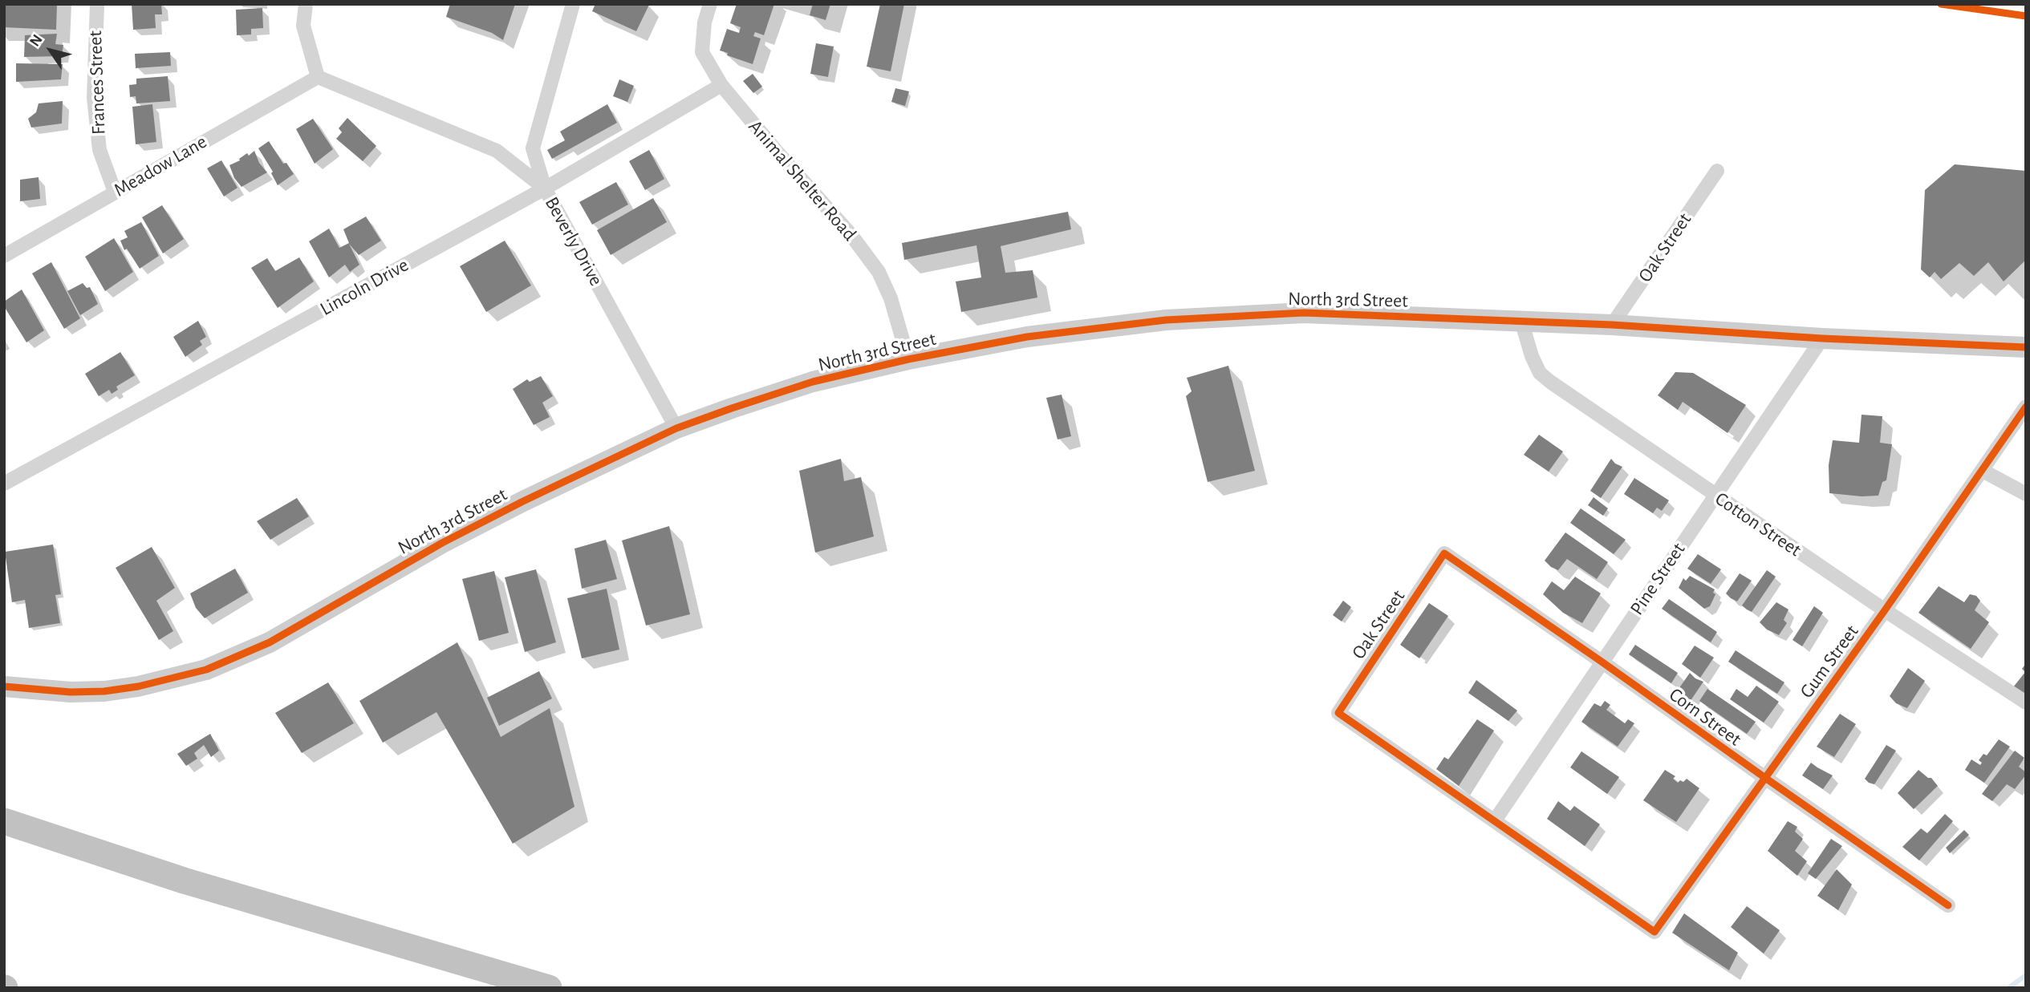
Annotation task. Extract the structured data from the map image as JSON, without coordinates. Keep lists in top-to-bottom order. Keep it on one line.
{"streets":{"main road":["North 3rd Street"],"street":["Frances Street","Meadow Lane","Animal Shelter Road","Beverly Drive","Oak Street","Lincoln Drive","Cotton Street","Pine Street","Gum Street","Corn Street"]},"crossings":[["Frances Street","Meadow Lane"],["Meadow Lane","Beverly Drive"],["Animal Shelter Road","Lincoln Drive"],["Animal Shelter Road","North 3rd Street"],["Beverly Drive","Lincoln Drive"],["Beverly Drive","North 3rd Street"],["Oak Street","North 3rd Street"],["Oak Street","Pine Street"],["Oak Street","Gum Street"],["Oak Street","Corn Street"],["North 3rd Street","Cotton Street"],["North 3rd Street","Pine Street"],["Cotton Street","Pine Street"],["Cotton Street","Gum Street"],["Pine Street","Gum Street"],["Pine Street","Corn Street"],["Gum Street","Corn Street"]],"north":"top left"}
